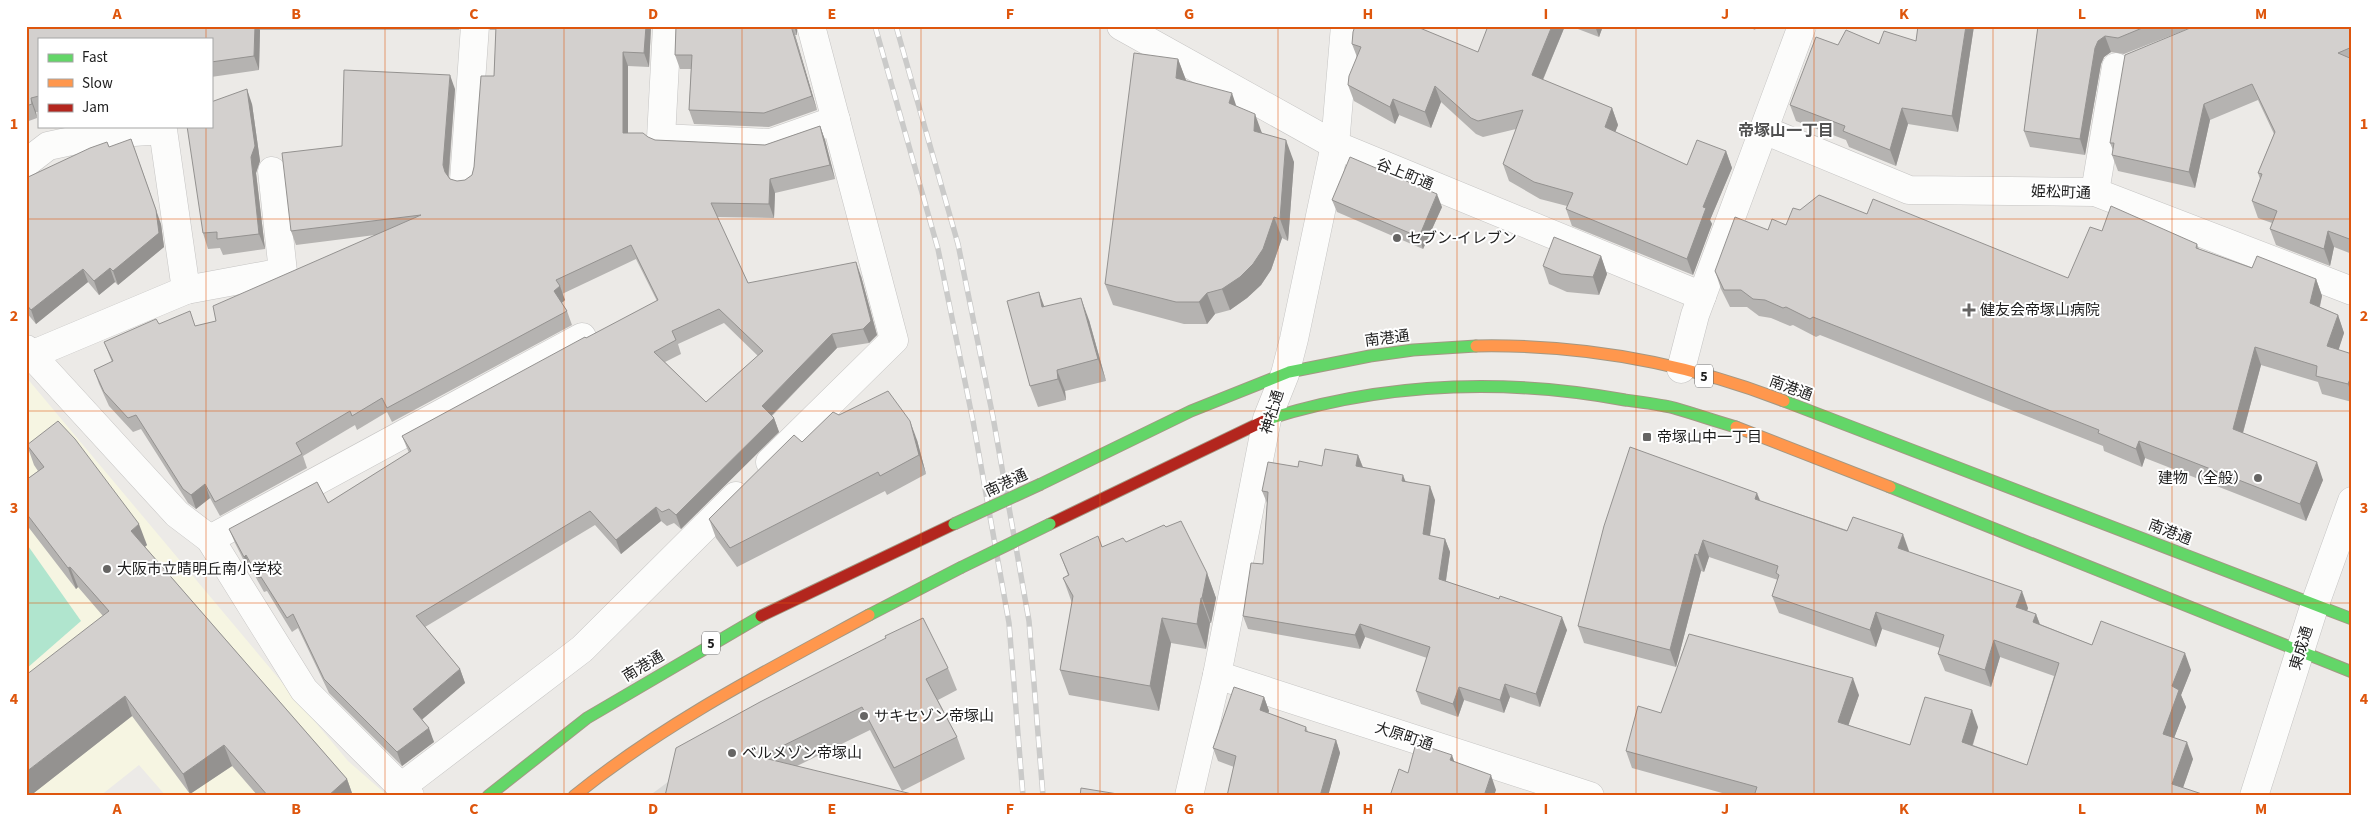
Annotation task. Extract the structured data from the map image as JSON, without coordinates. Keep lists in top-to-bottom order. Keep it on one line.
{"streets":{"main road":["南港通","5"],"street":["谷上町通","姫松町通","神社通","東成通","大原町通"]},"crossings":[["谷上町通","神社通"],["南港通","神社通"],["南港通","東成通"],["神社通","大原町通"]],"districts":["帝塚山一丁目"],"places":{"other":["セブン-イレブン","建物（全般）","大阪市立晴明丘南小学校","サキセゾン帝塚山","ベルメゾン帝塚山"],"health":["健友会帝塚山病院"],"transit":["帝塚山中一丁目"]},"legend":["Fast","Slow","Jam"],"grid":{"columns":["A","B","C","D","E","F","G","H","I","J","K","L","M"],"rows":["1","2","3","4"]}}
